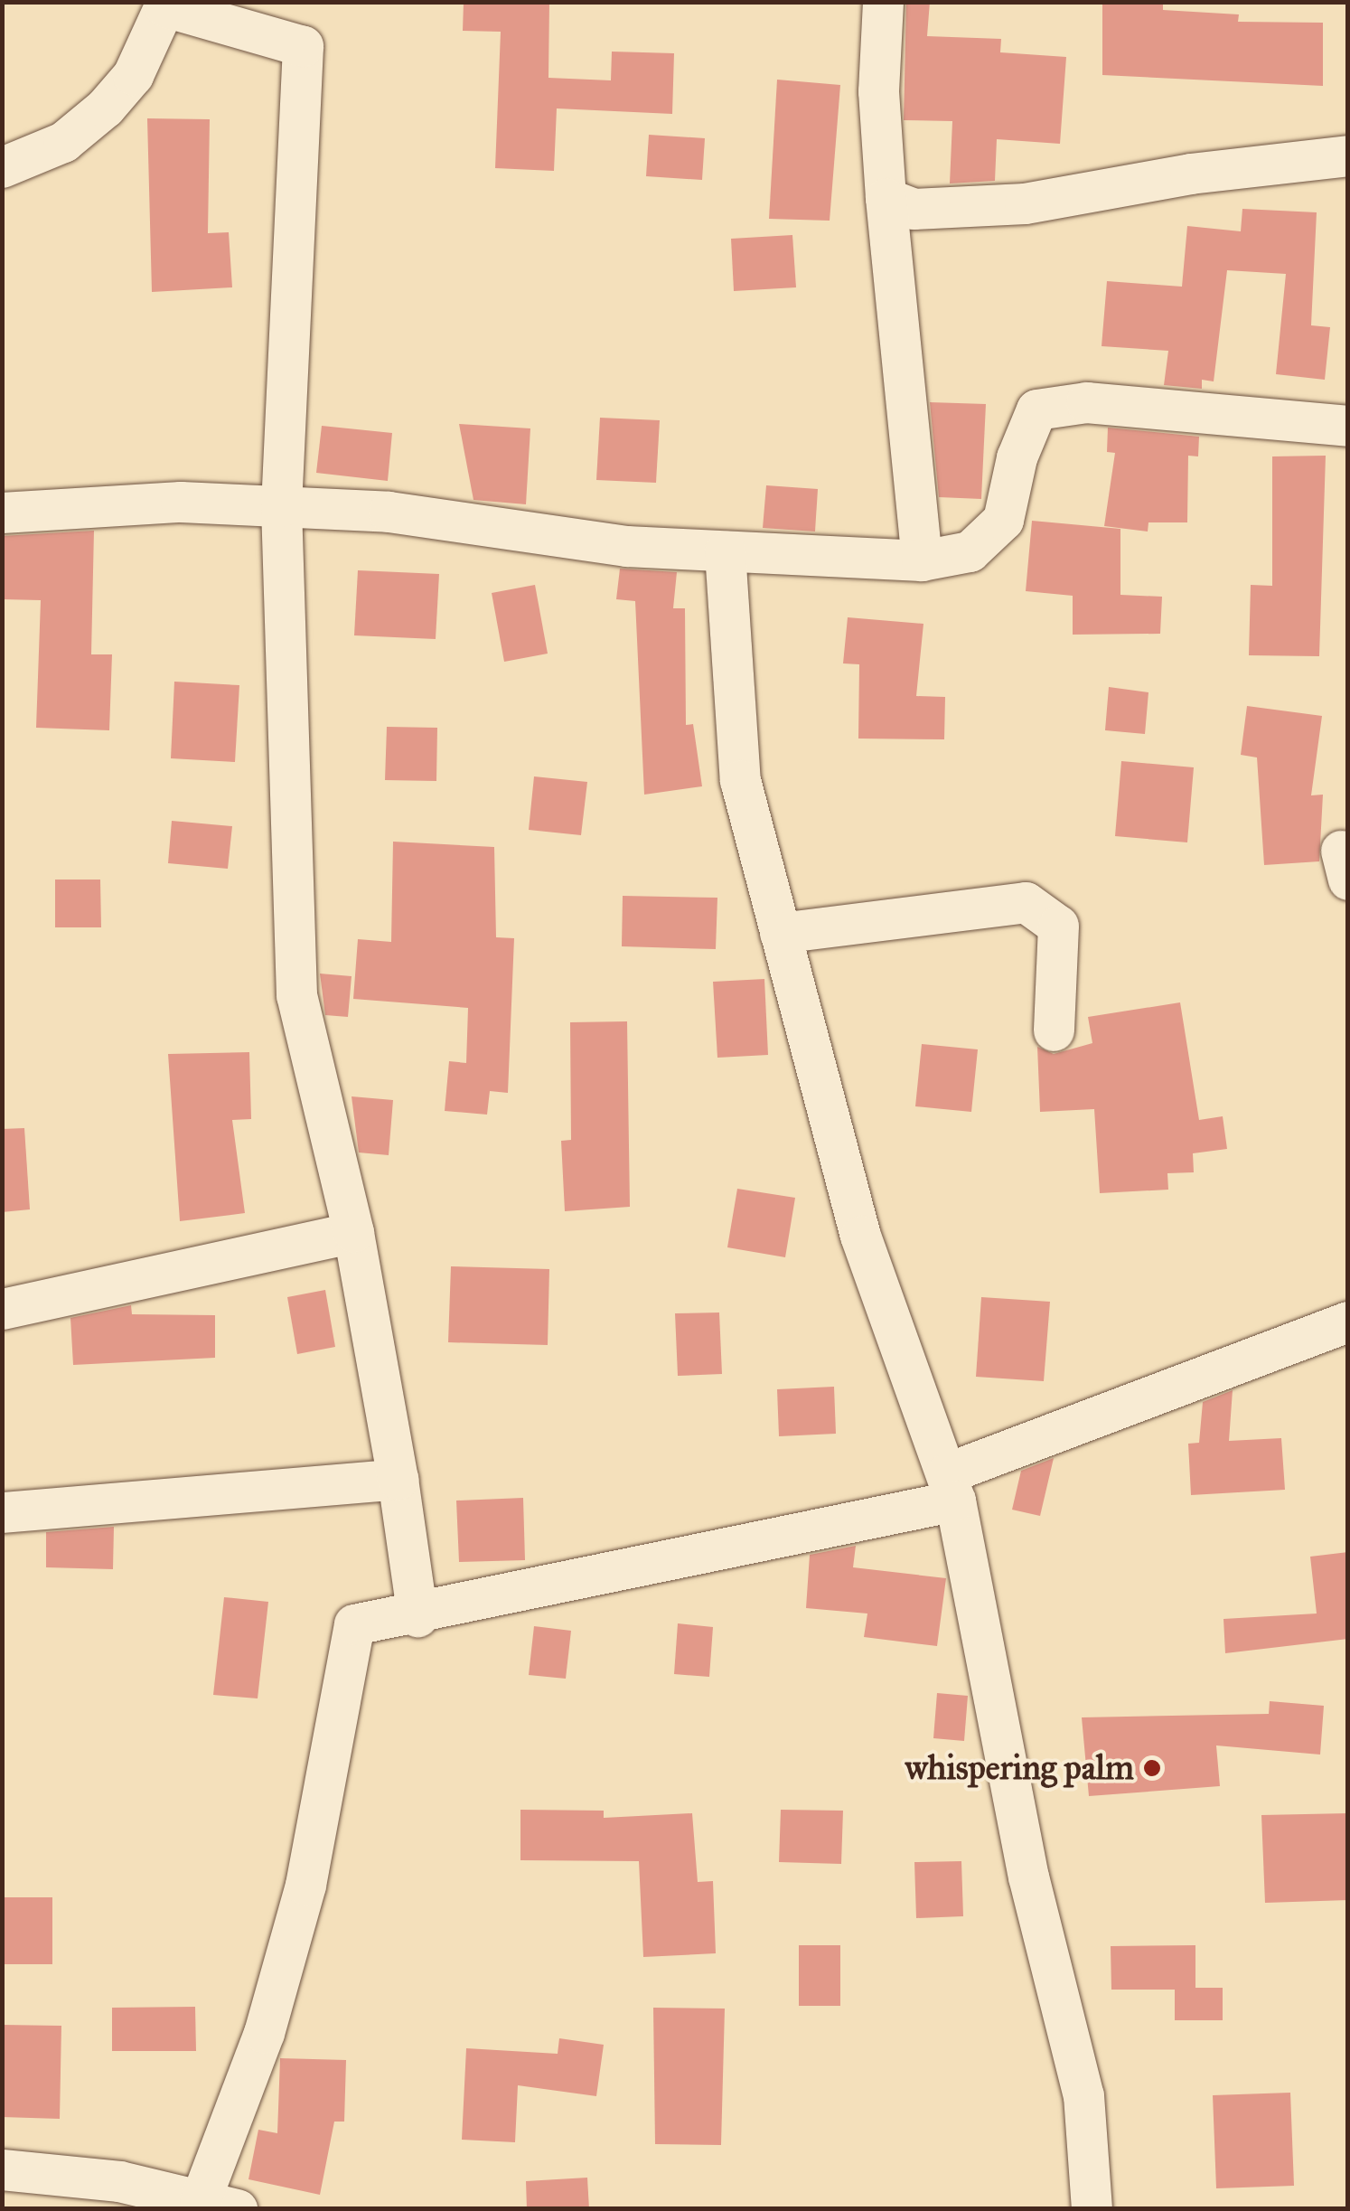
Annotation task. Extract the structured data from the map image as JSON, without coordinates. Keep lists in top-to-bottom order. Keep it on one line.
{"places":["whispering palm"]}
